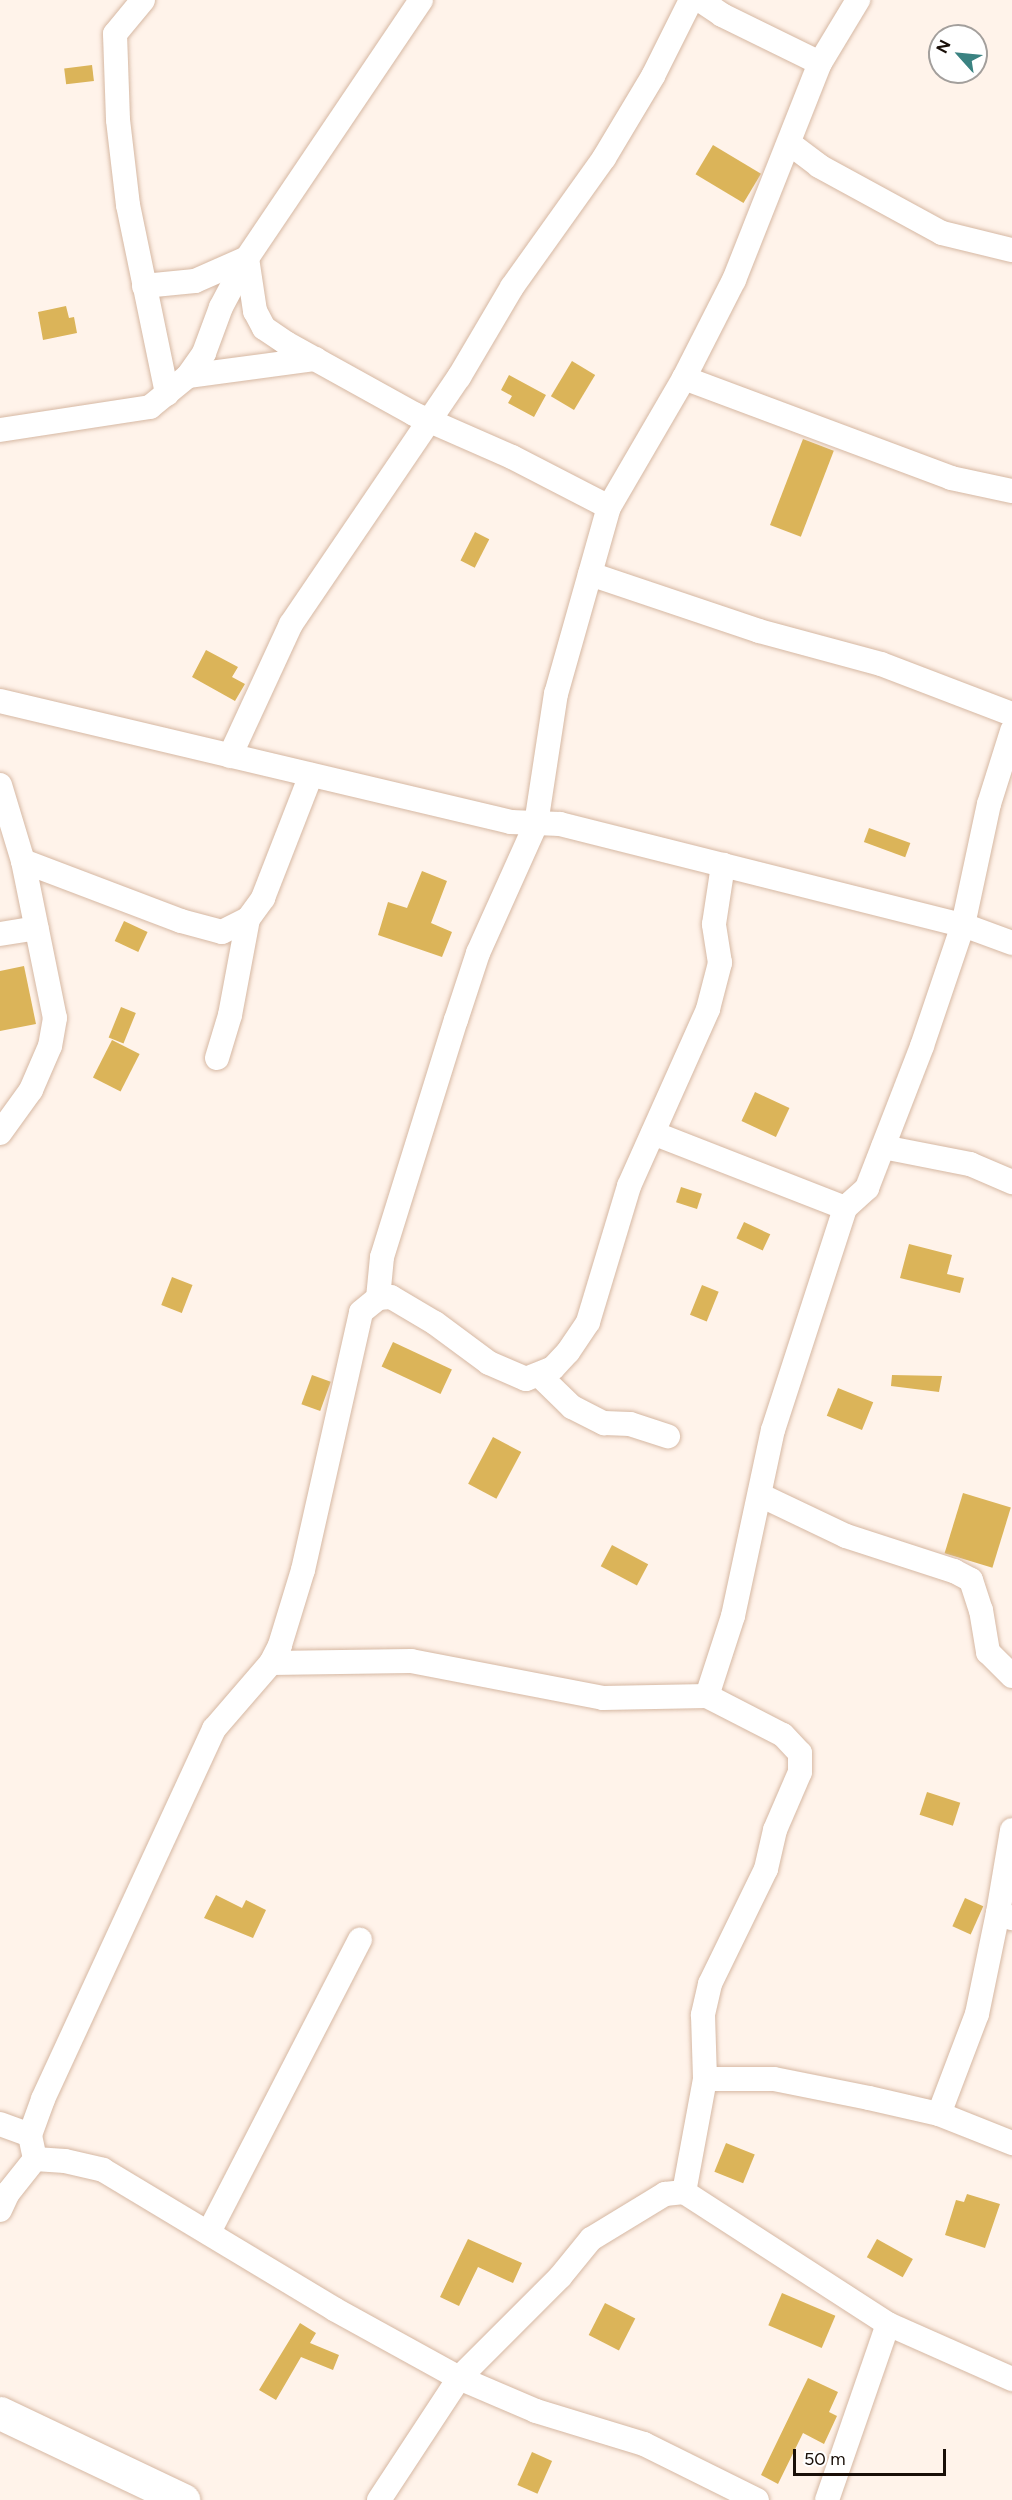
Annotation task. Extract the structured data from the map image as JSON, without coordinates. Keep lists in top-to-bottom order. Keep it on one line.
{"scale_bar":"50 m","north":"top left"}
